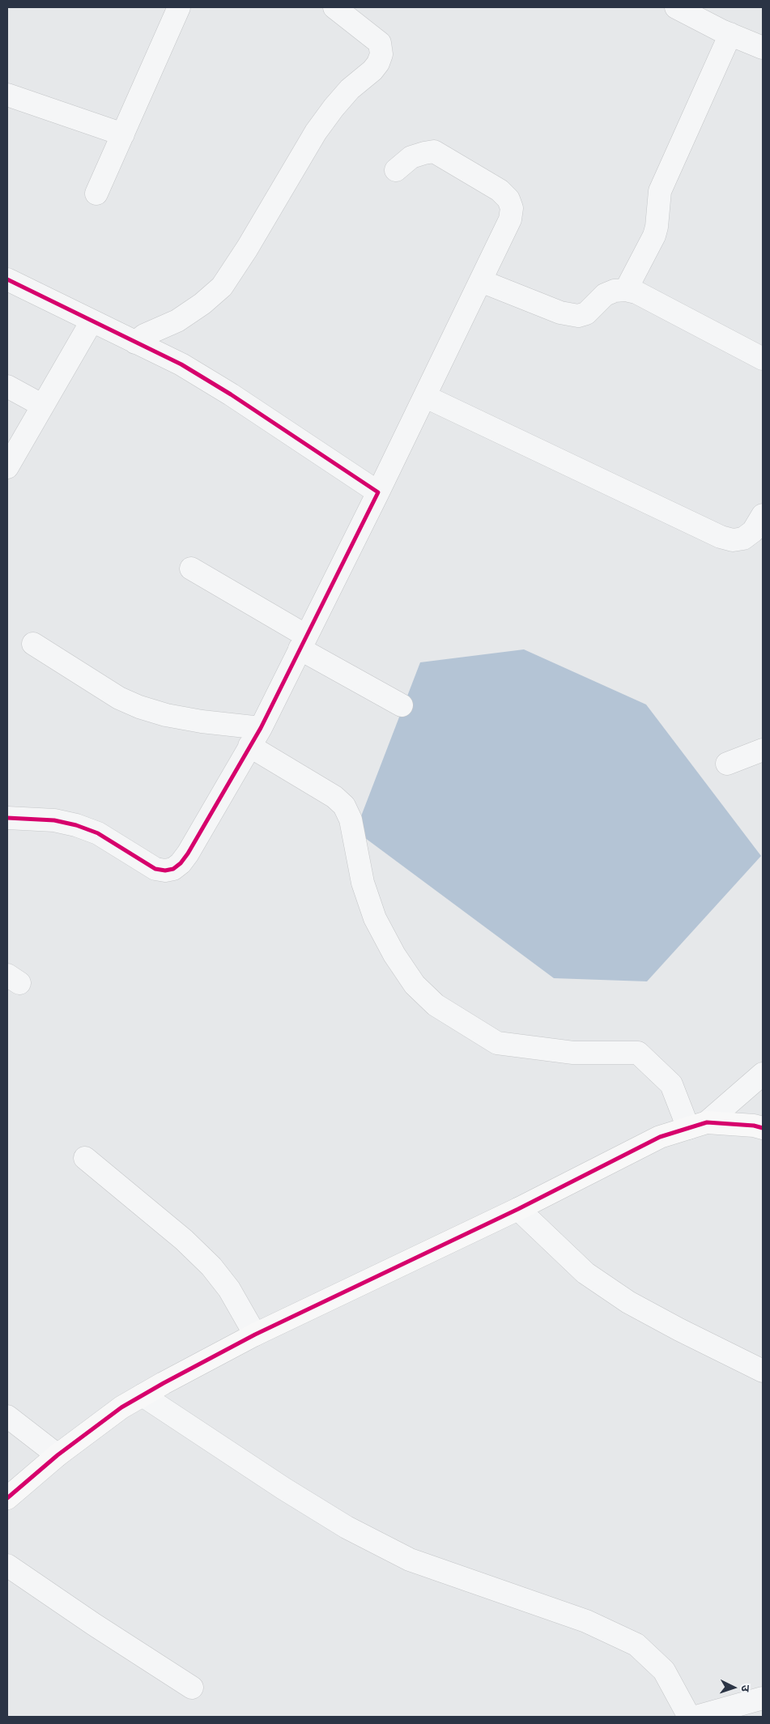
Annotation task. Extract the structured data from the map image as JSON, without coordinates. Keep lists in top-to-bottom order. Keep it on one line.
{"north":"right"}
